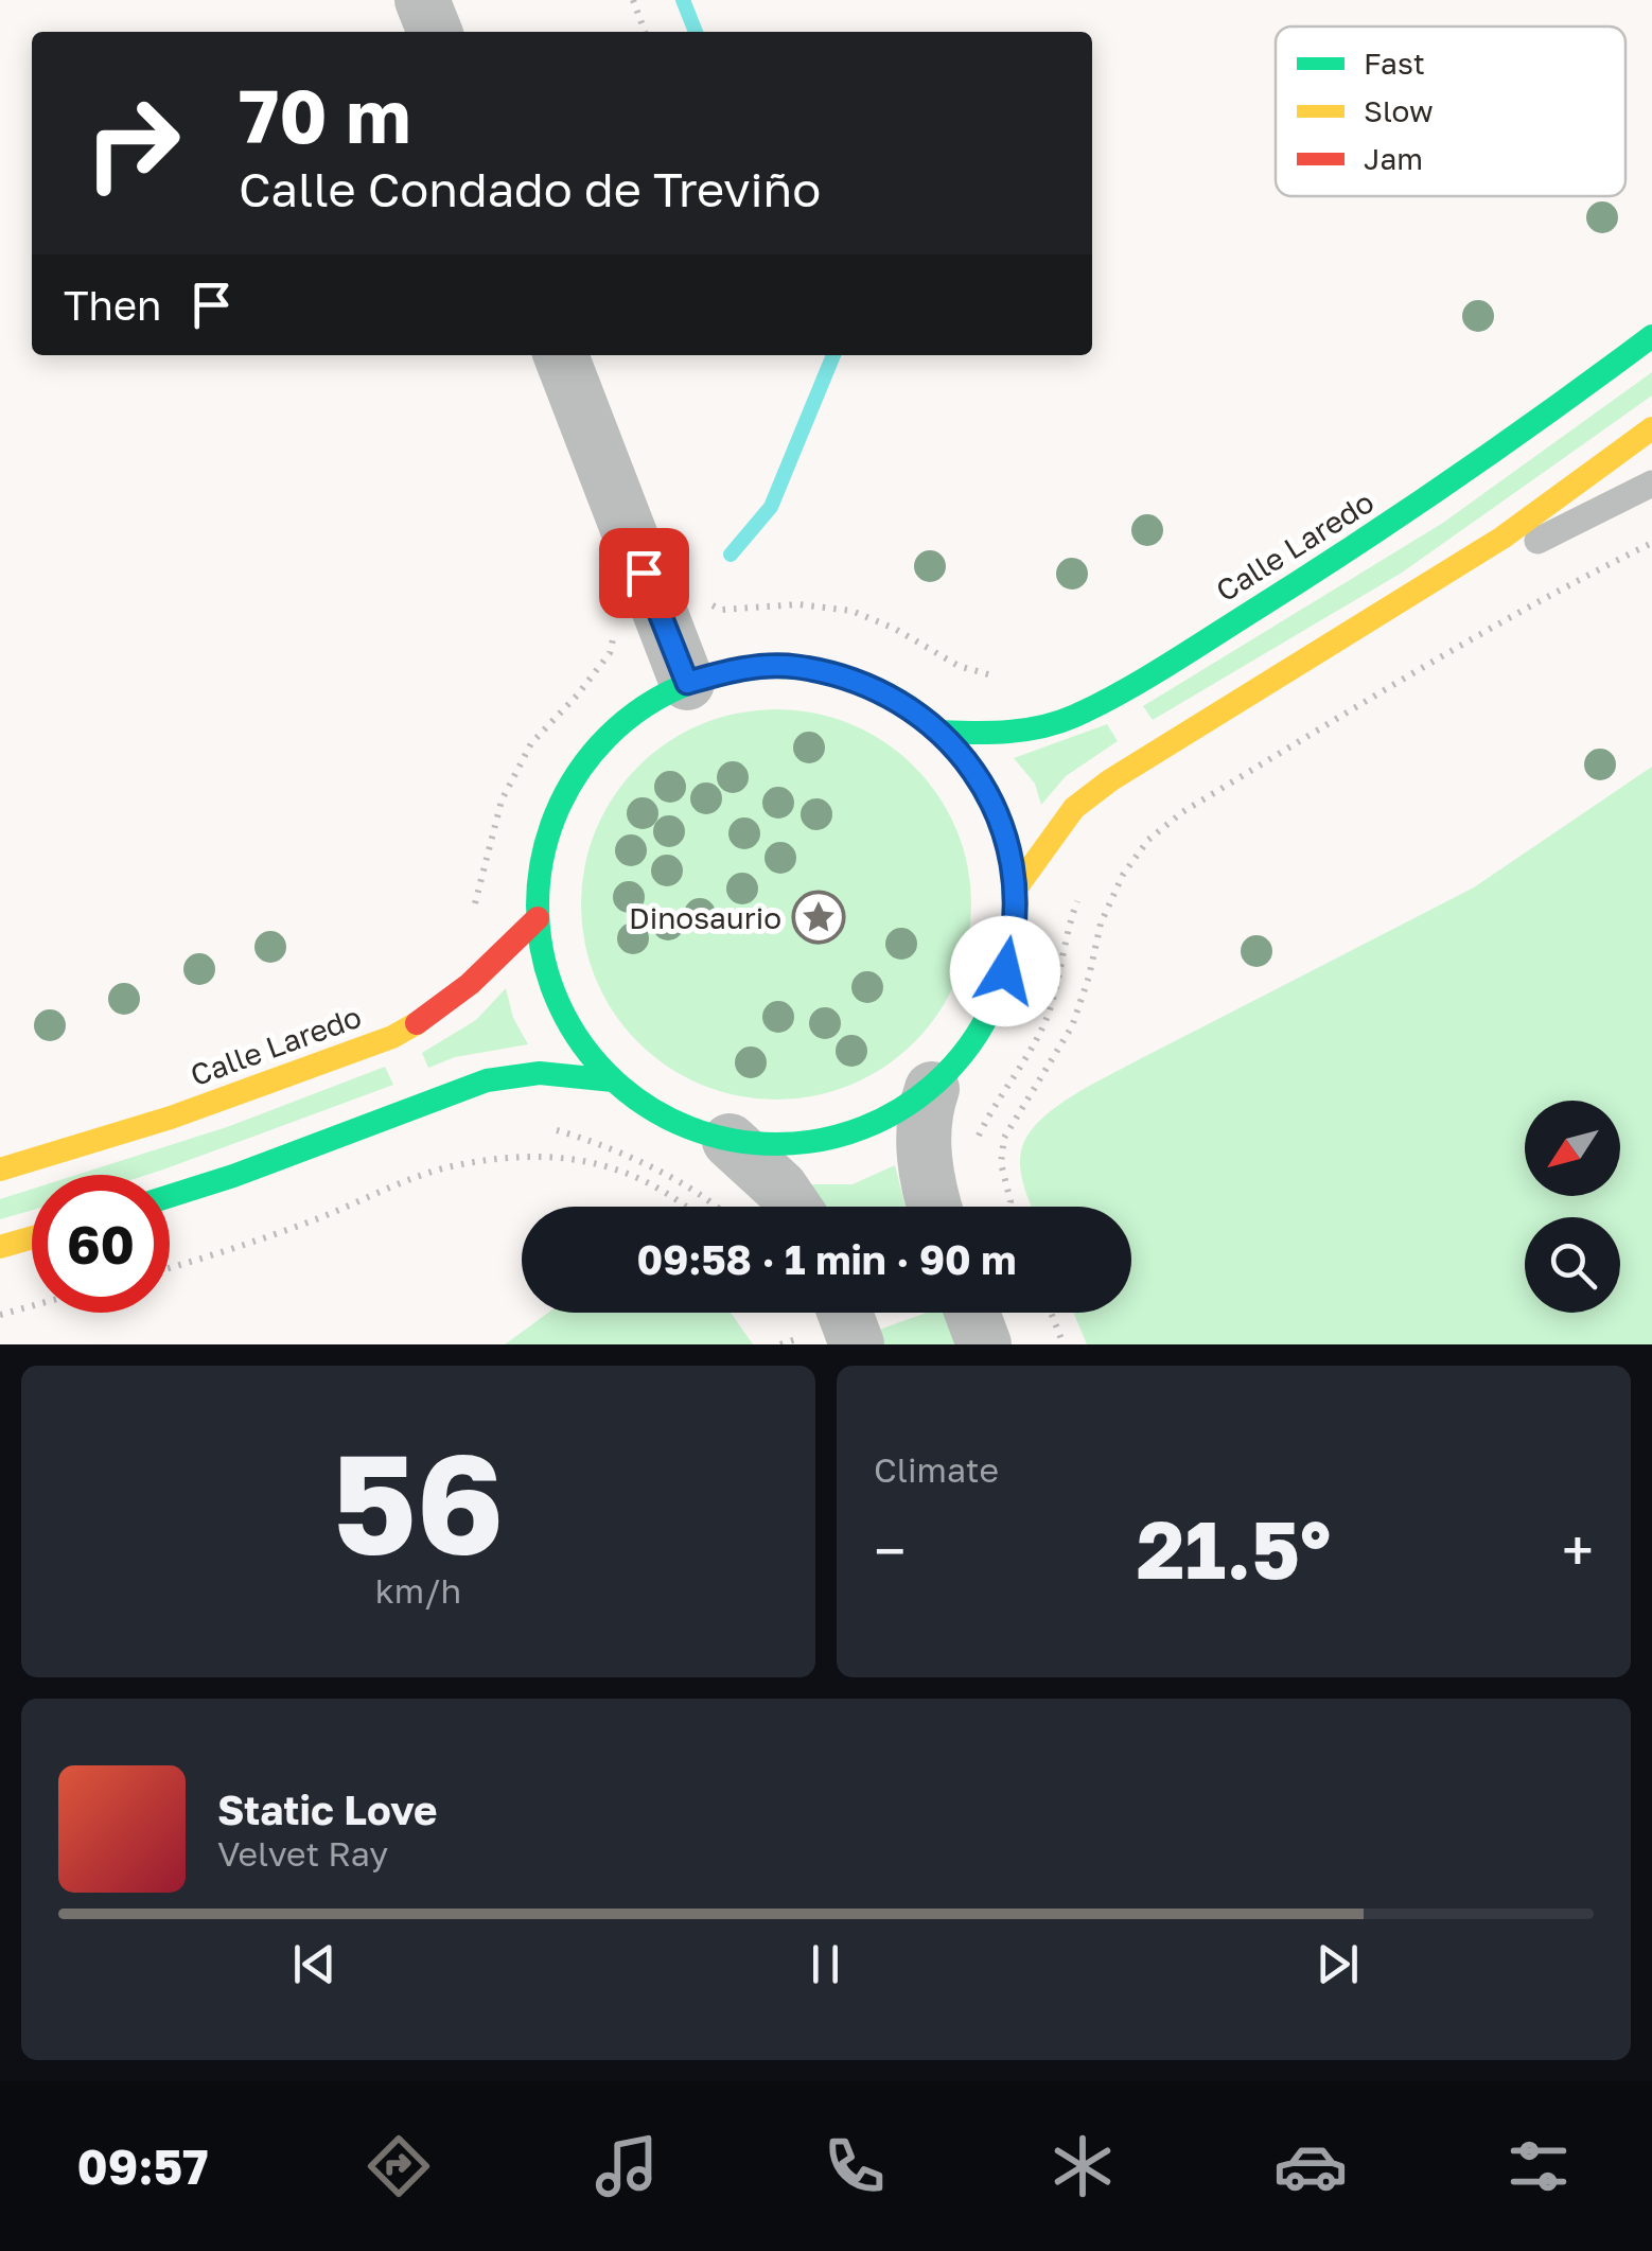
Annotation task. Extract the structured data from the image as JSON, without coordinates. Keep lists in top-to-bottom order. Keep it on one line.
{"streets":{"main road":["Calle Laredo"]},"places":{"place":["Dinosaurio"]},"legend":["Fast","Slow","Jam"],"north":"bottom left","page":{"turn":["70 m","Calle Condado de Treviño"],"then":"Then","limit":"60","trip":"09:58 · 1 min · 90 m","tile":[["56","km/h"],"Climate"],"heat":["−","21.5°","+"],"song":["Static Love","Velvet Ray"],"tabs":"09:57"}}
